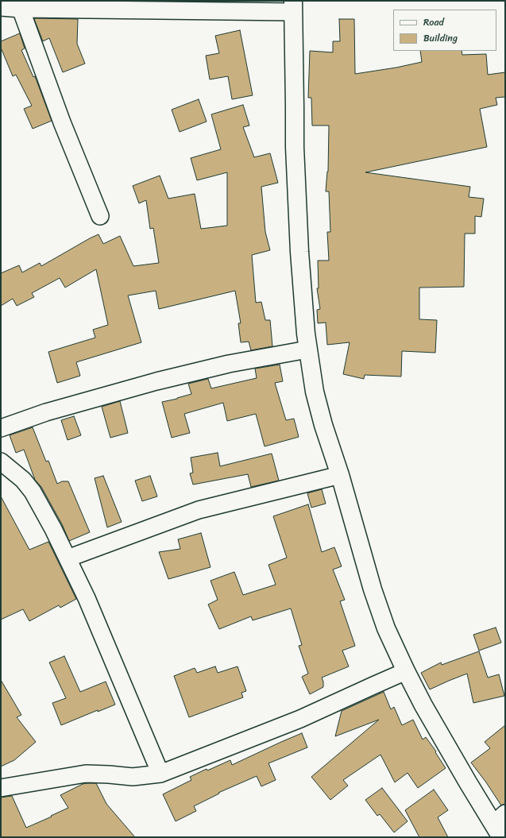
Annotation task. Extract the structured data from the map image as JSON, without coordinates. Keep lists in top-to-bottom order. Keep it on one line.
{"legend":["Road","Building"]}
